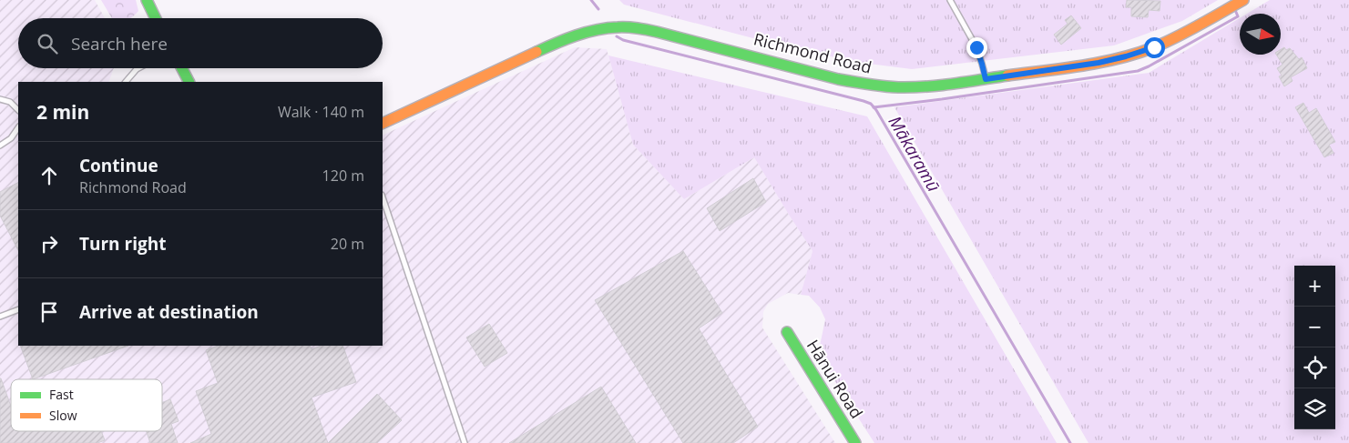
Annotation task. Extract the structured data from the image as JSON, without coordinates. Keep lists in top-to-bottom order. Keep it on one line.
{"streets":{"street":["Richmond Road","Hānui Road"]},"water":["Mākaramū"],"legend":["Fast","Slow"],"north":"right","page":{"search":"Search here","heading":["2 min","Walk · 140 m"],"list":[["Continue","Richmond Road","120 m"],["Turn right","20 m"],"Arrive at destination"],"map_buttons":["+","−"]}}
